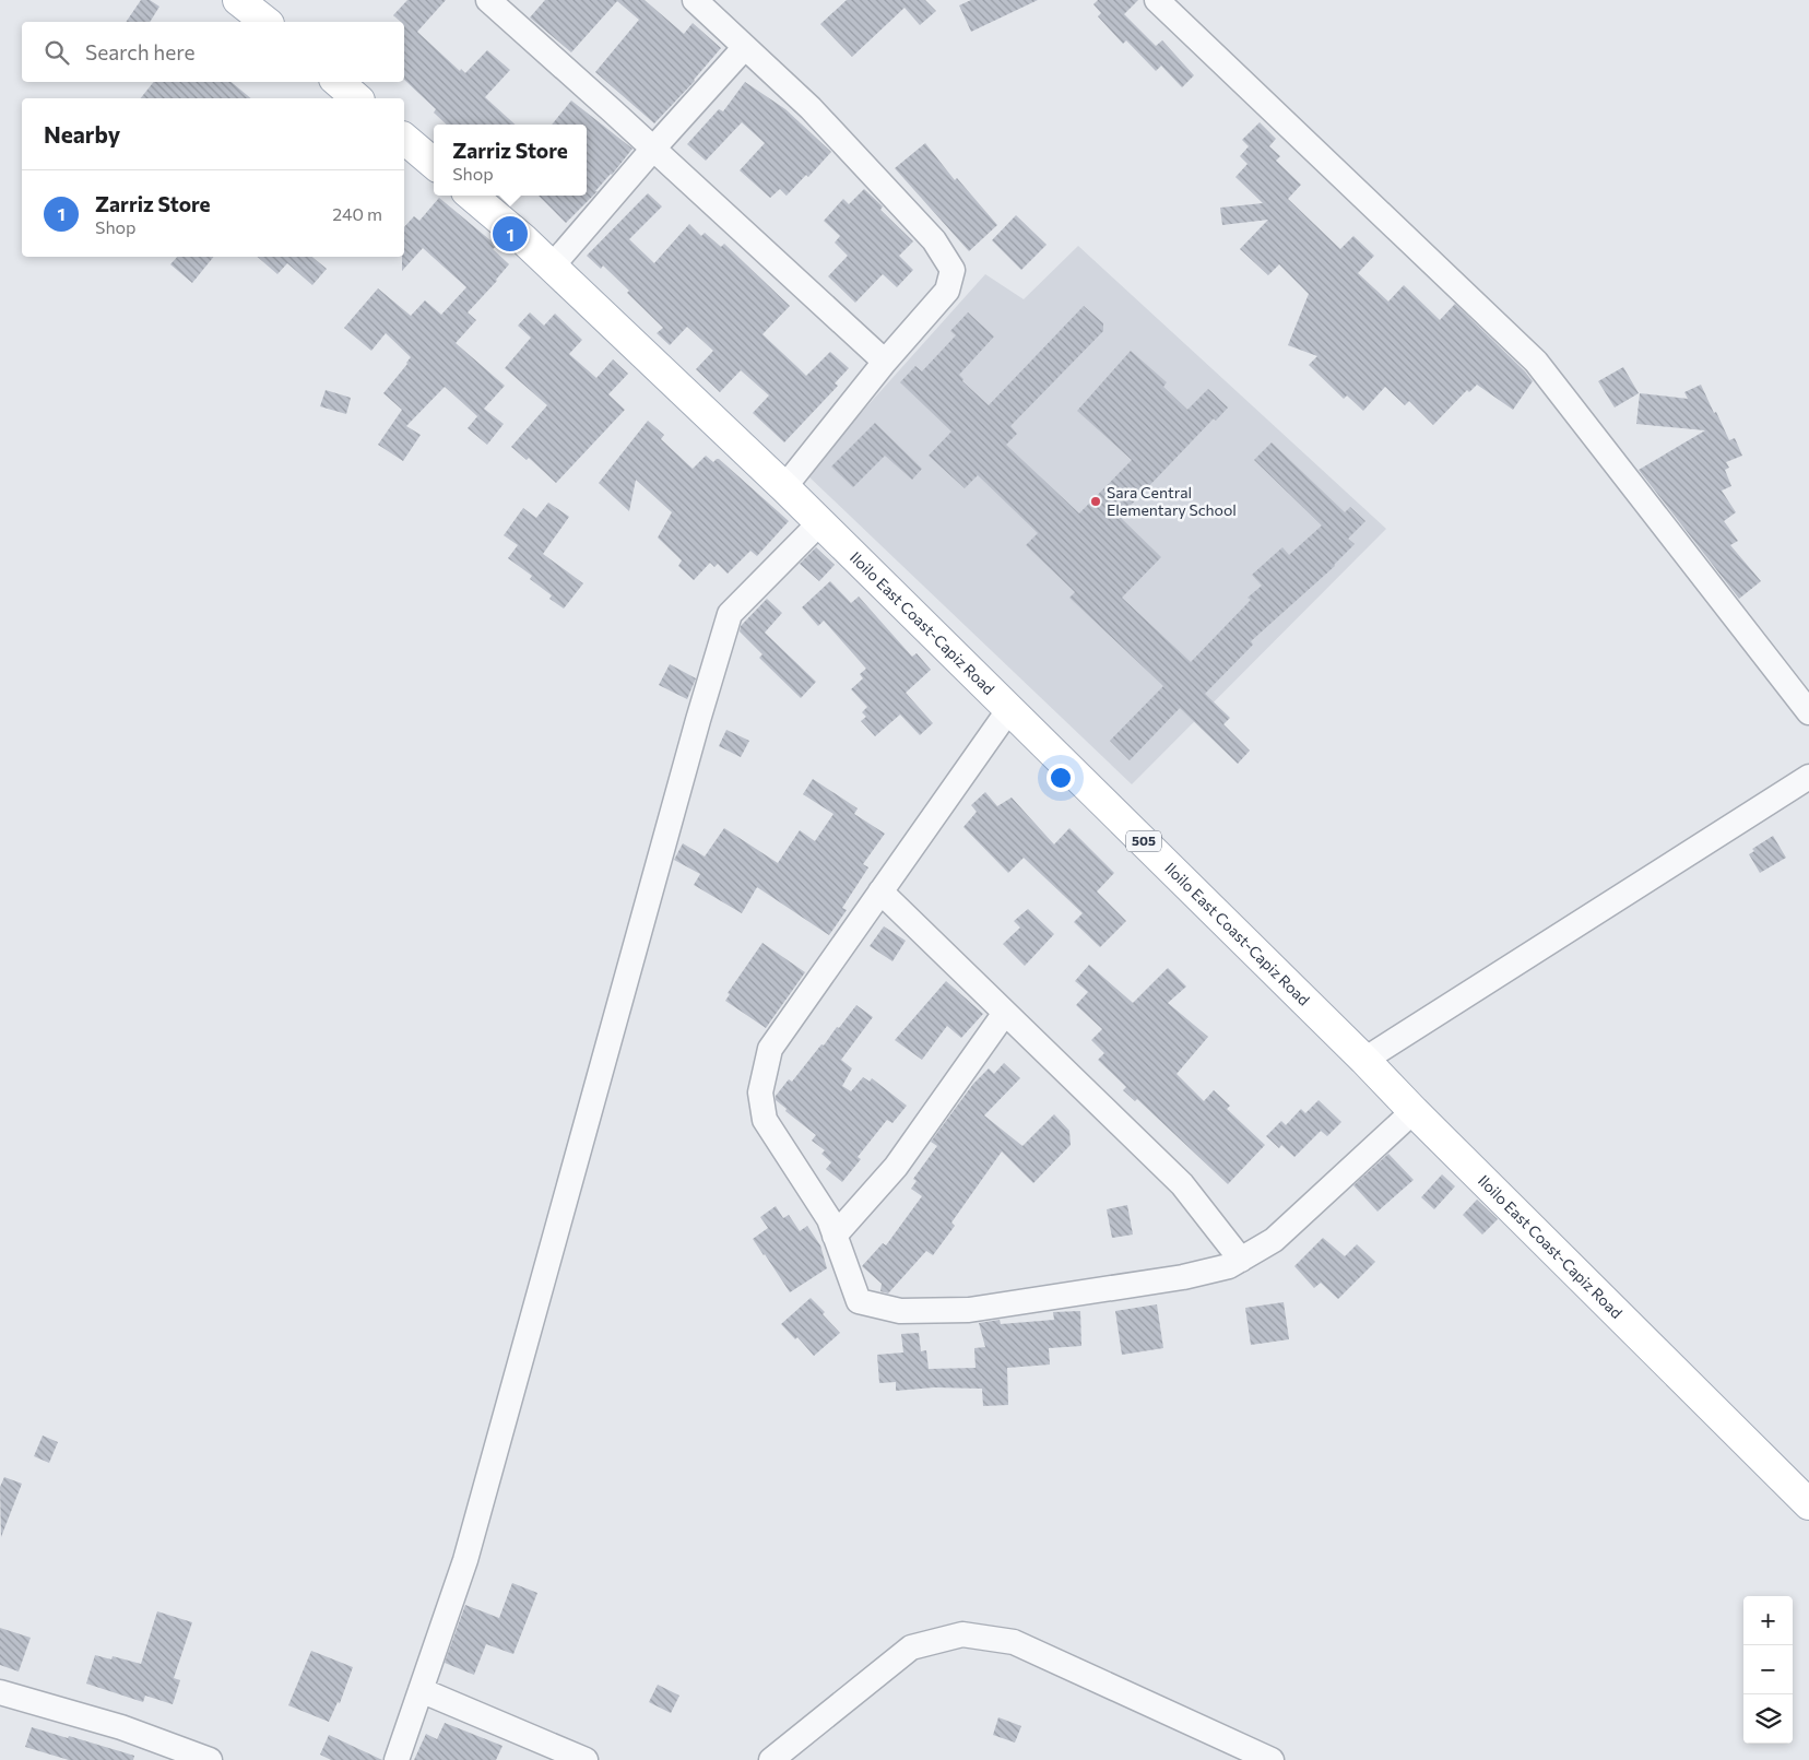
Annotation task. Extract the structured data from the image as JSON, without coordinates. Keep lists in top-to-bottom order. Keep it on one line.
{"streets":{"main road":["Iloilo East Coast-Capiz Road","505"]},"places":["Sara Central Elementary School"],"page":{"search":"Search here","heading":"Nearby","popup":["Zarriz Store","Shop"],"list":[{"mark":"1","name":"Zarriz Store","note":"Shop","value":"240 m"}],"pins":"1","map_buttons":["+","−"]}}
